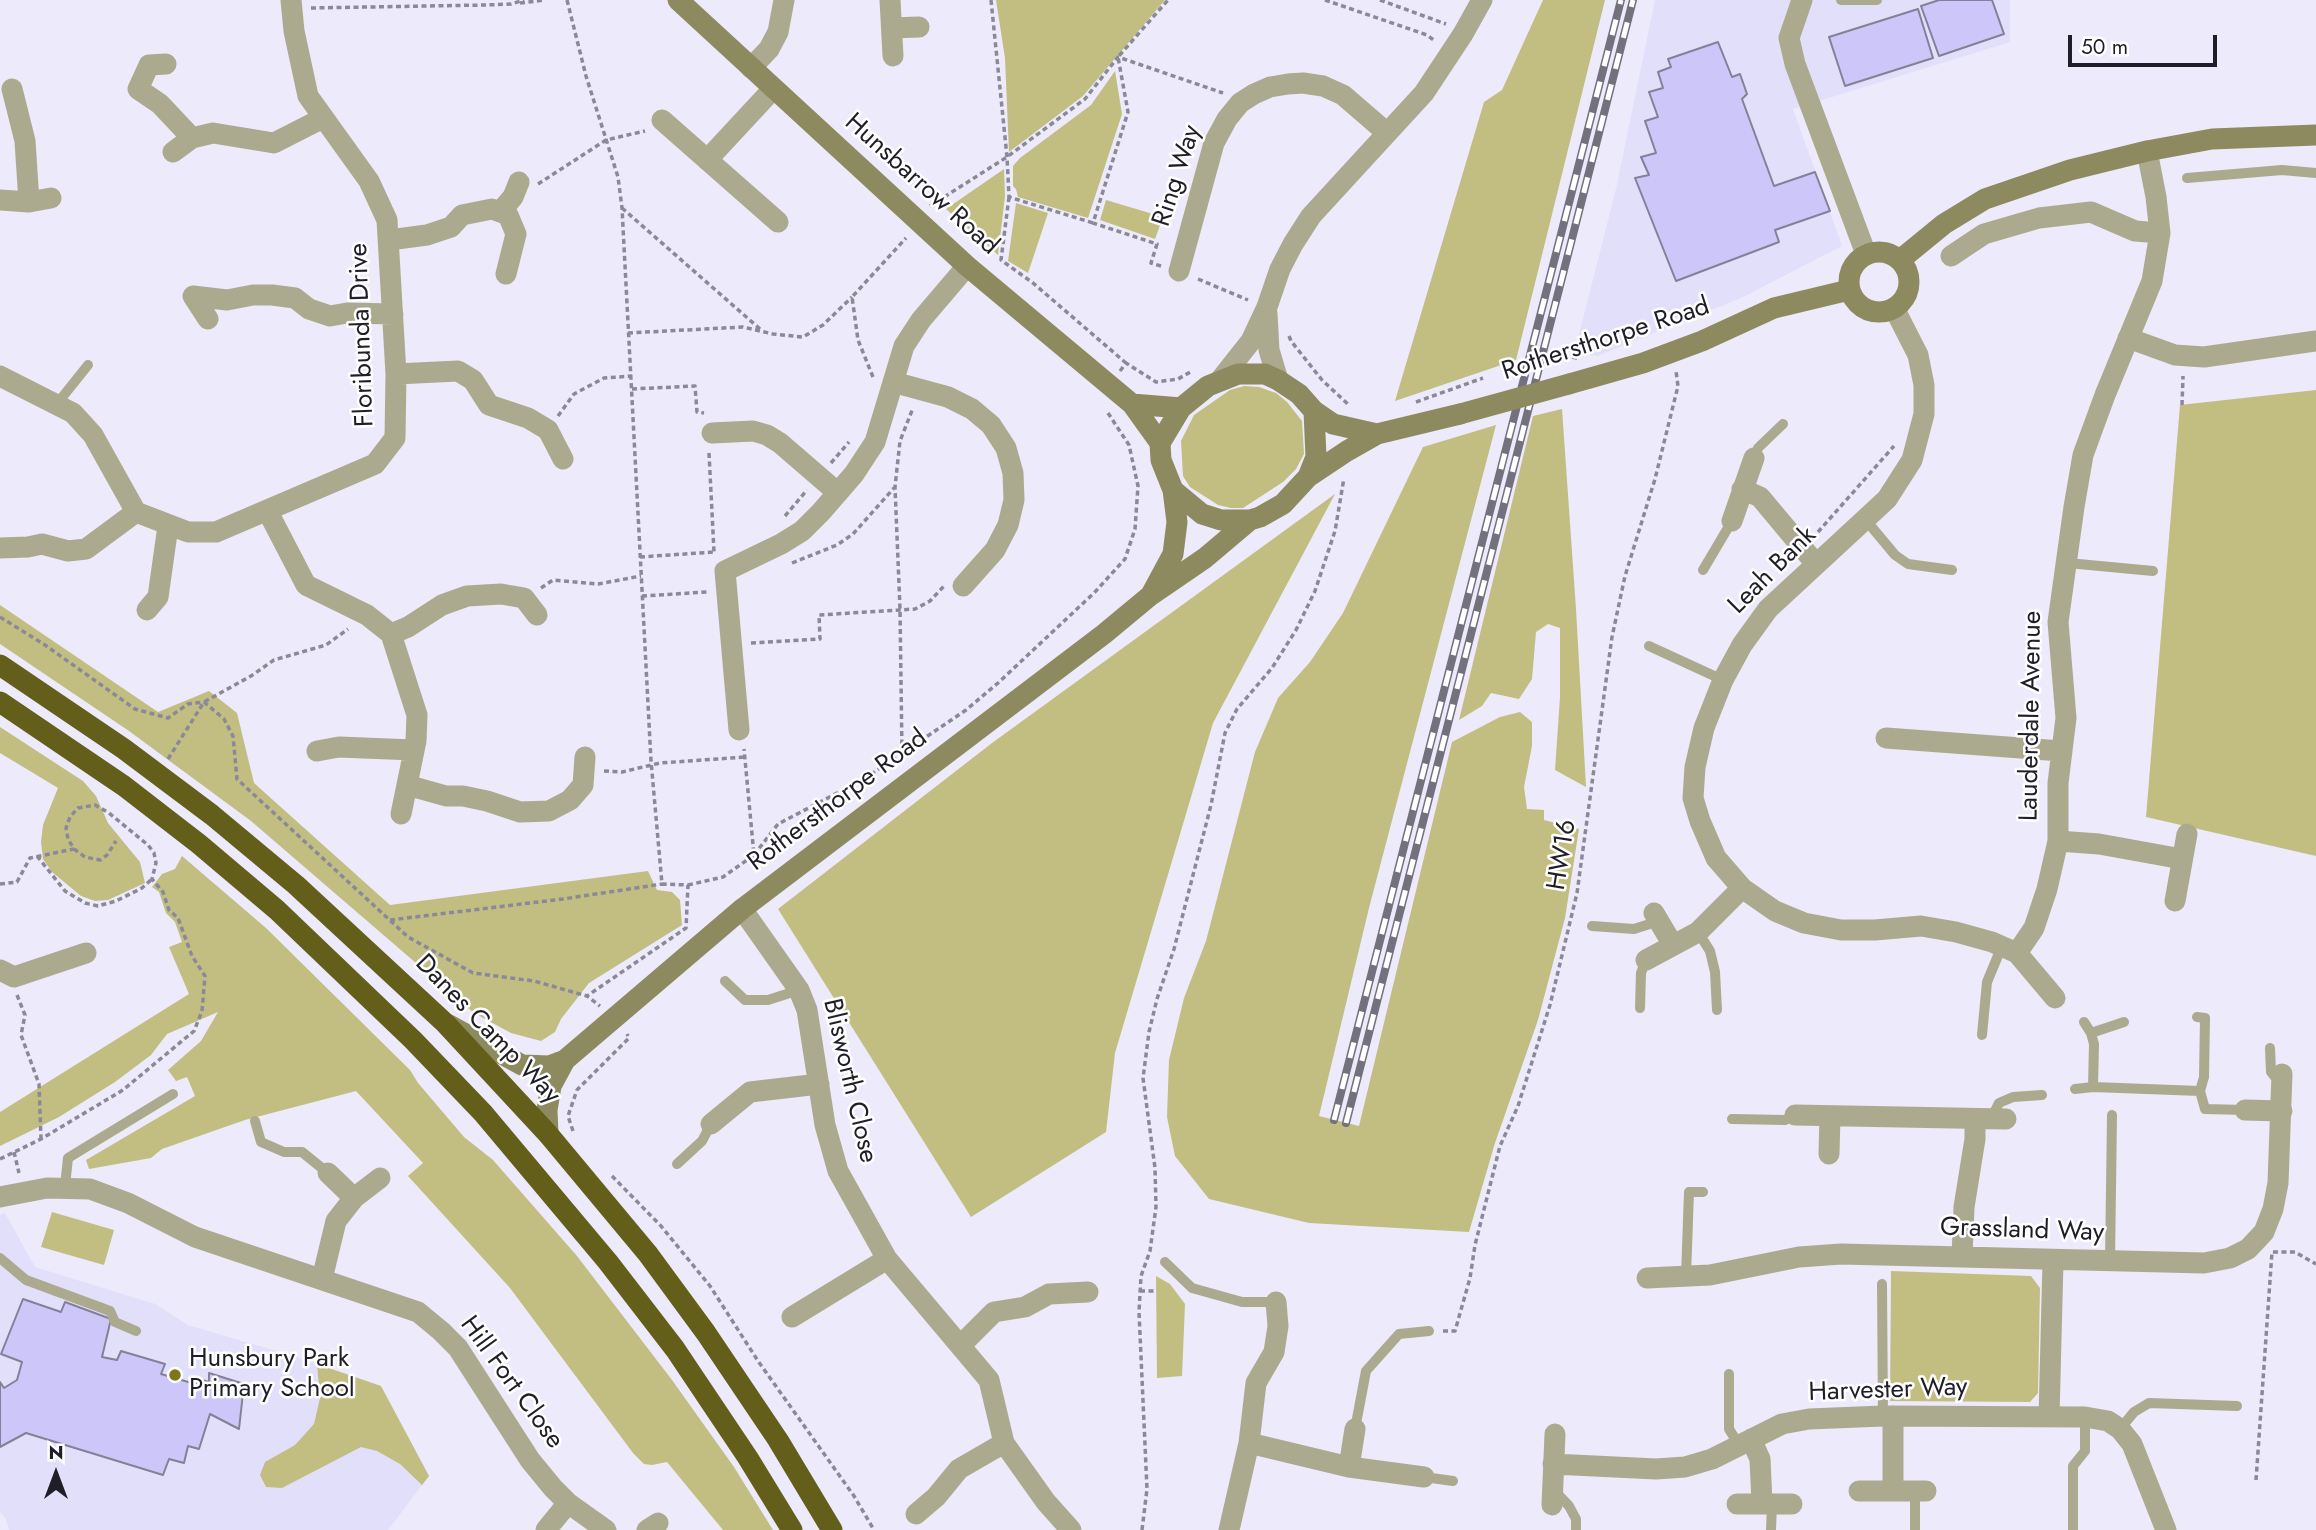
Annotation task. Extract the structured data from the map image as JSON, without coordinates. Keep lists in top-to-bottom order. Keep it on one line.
{"streets":{"highway":["Danes Camp Way"],"street":["Ring Way","Hunsbarrow Road","Floribunda Drive","Rothersthorpe Road","Leah Bank","Lauderdale Avenue","Blisworth Close","Grassland Way","Hill Fort Close","Harvester Way"],"path":["HW16"]},"crossings":[["Hunsbarrow Road","Rothersthorpe Road"],["Rothersthorpe Road","Leah Bank"],["Rothersthorpe Road","HW16"],["Rothersthorpe Road","Danes Camp Way"],["Rothersthorpe Road","Blisworth Close"],["Leah Bank","Lauderdale Avenue"]],"places":["Hunsbury Park Primary School"],"scale_bar":"50 m","north":"top"}
